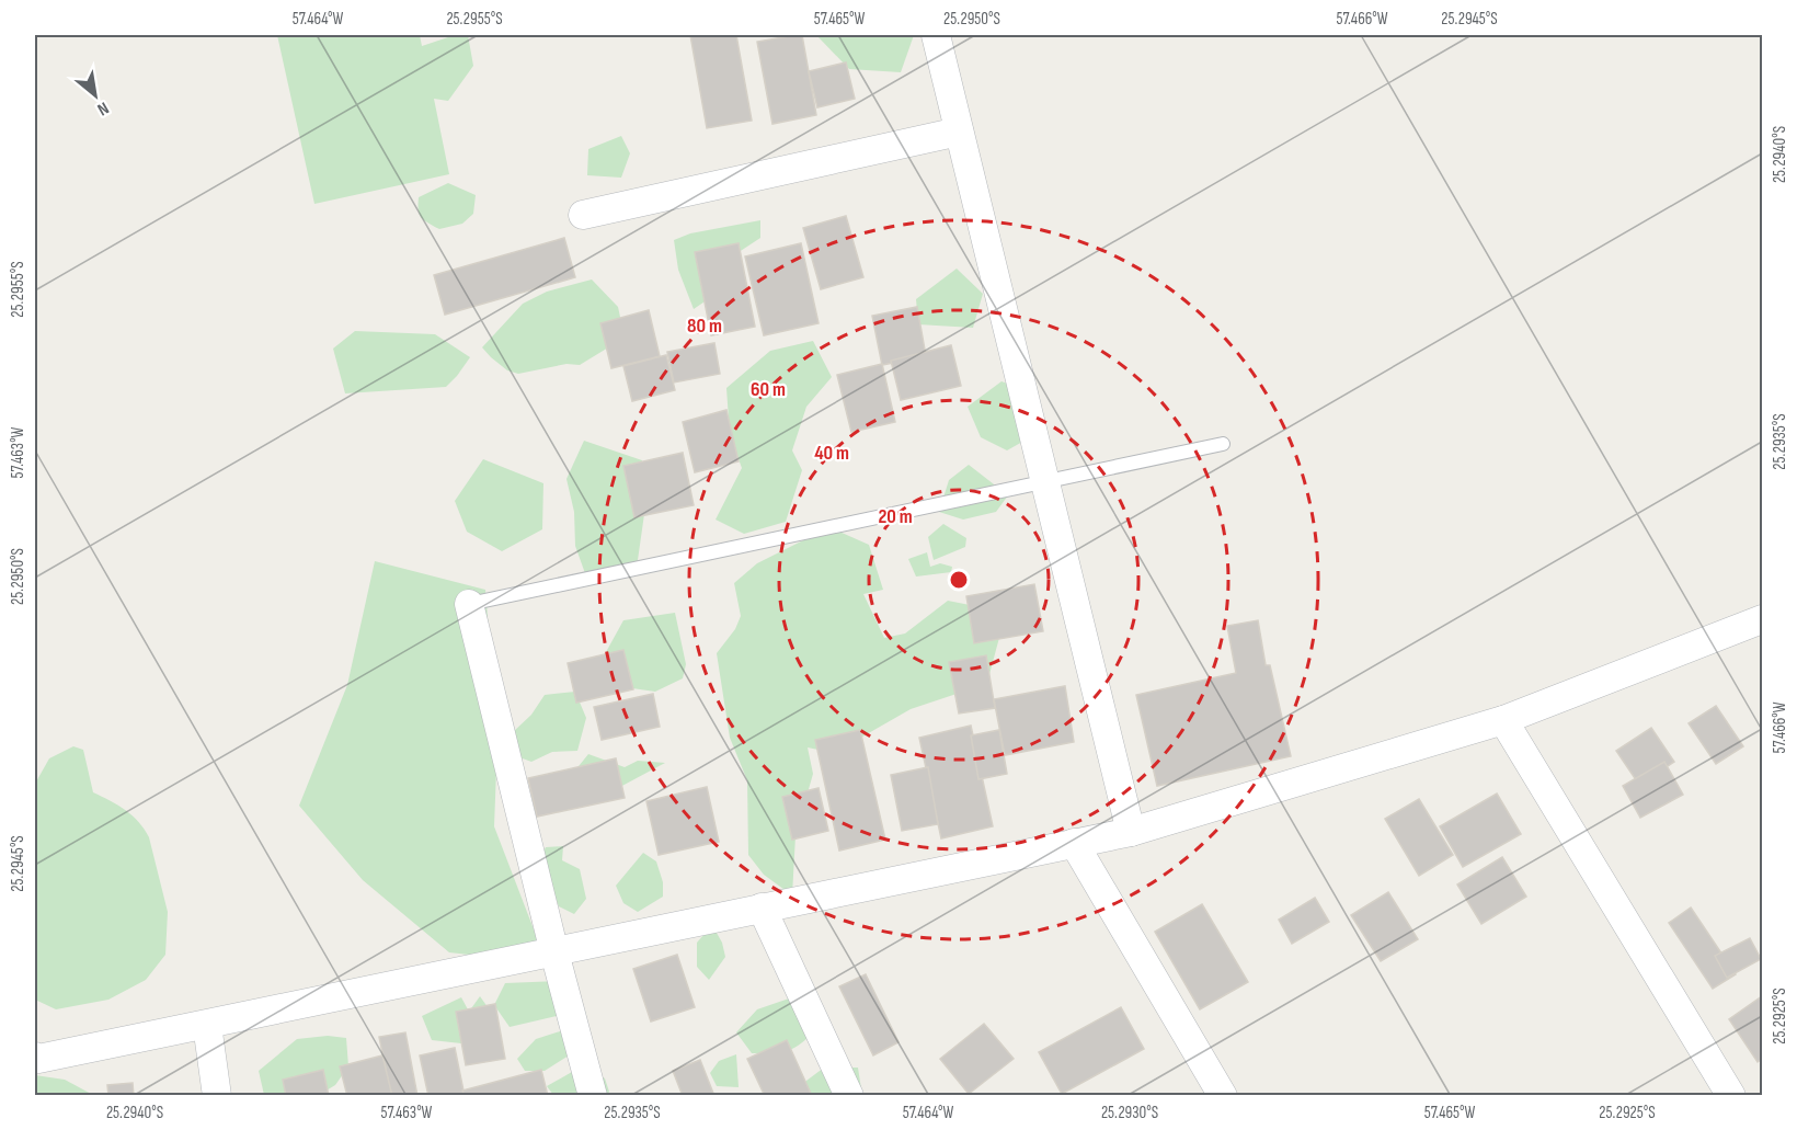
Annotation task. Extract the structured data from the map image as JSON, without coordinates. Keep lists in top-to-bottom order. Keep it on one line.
{"north":"bottom right","coordinates":["57.464°W","25.2955°S","57.465°W","25.2950°S","57.466°W","25.2945°S","25.2940°S","25.2935°S","57.463°W","25.2925°S","25.2930°S"],"rings":["80 m","60 m","40 m","20 m"]}
